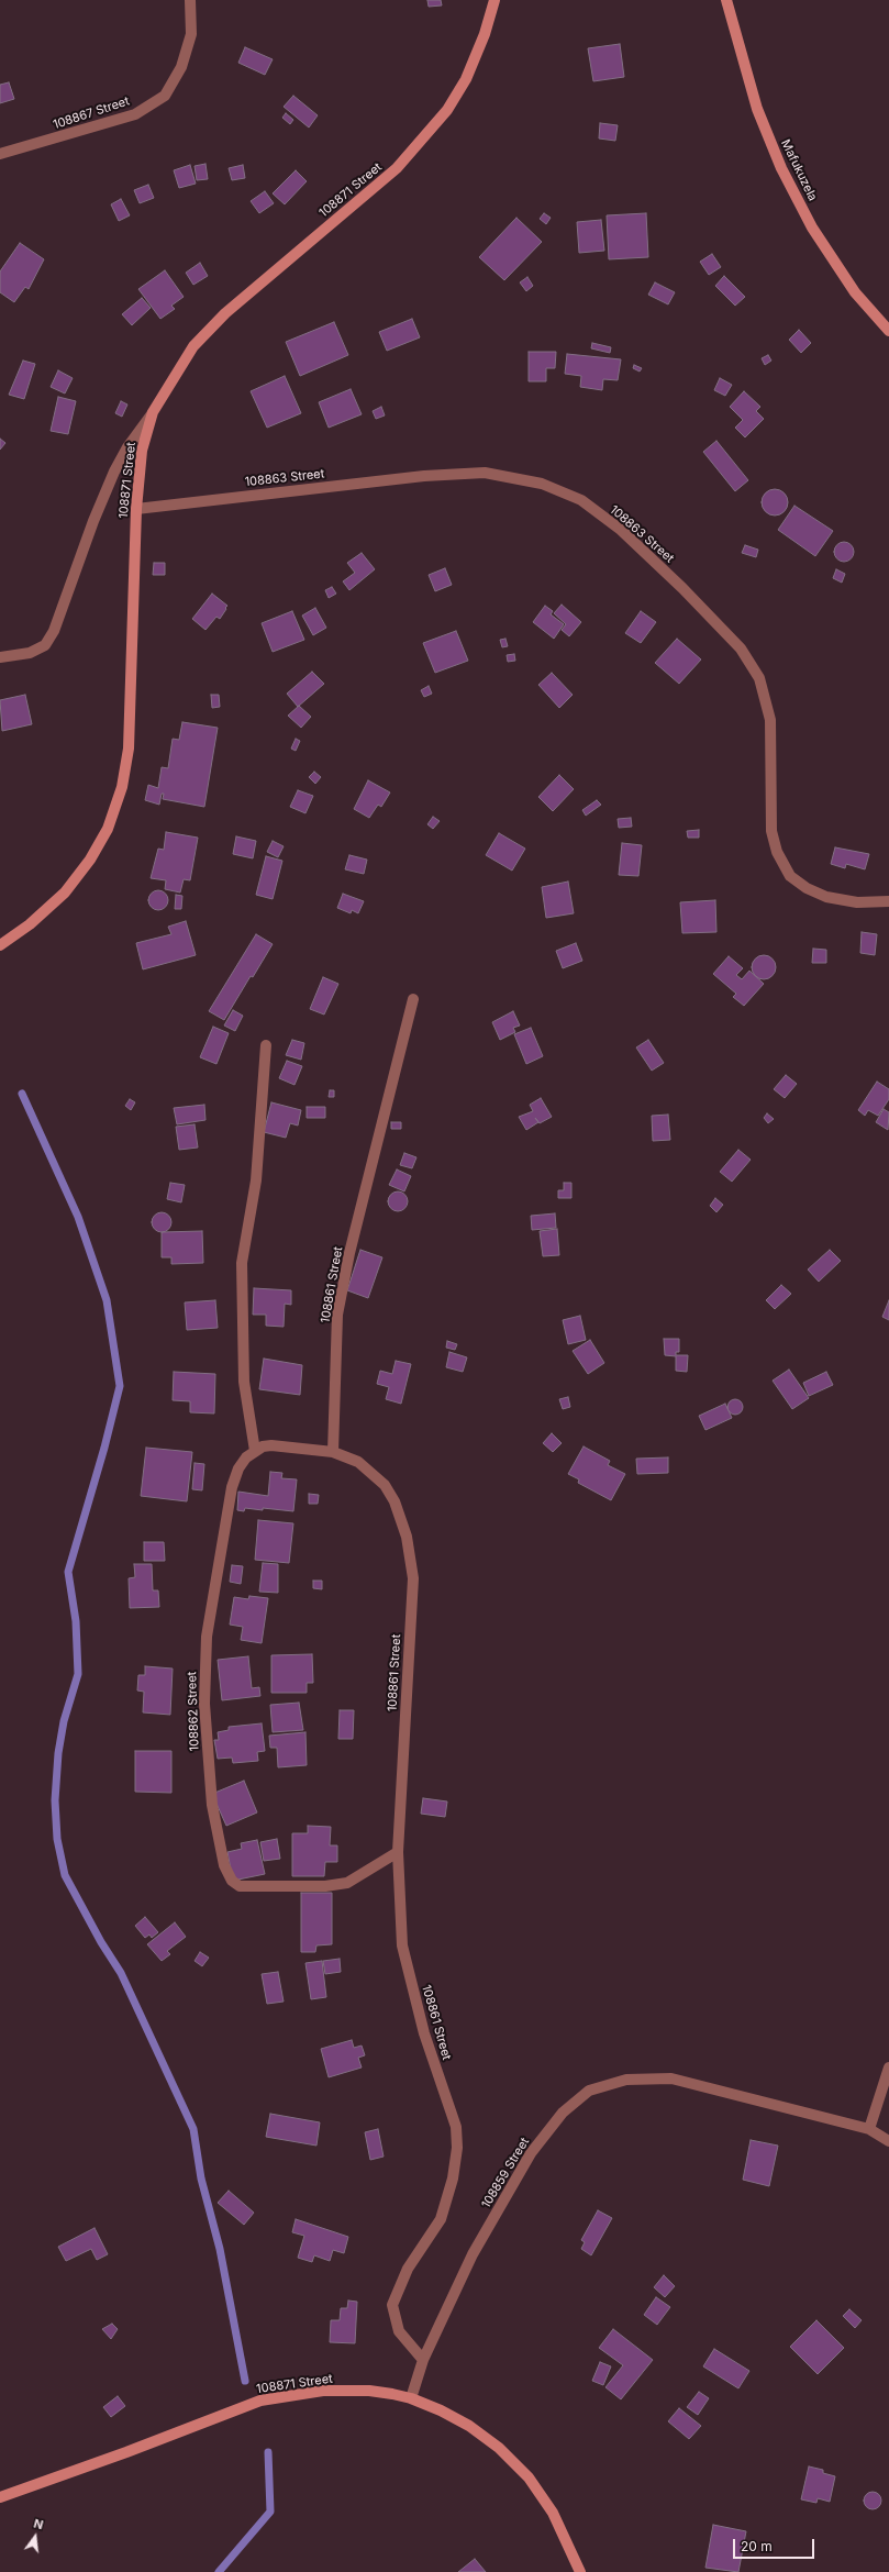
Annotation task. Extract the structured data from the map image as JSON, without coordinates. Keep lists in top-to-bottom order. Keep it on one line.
{"streets":{"street":["108867 Street","Mafukuzela","108871 Street","108863 Street","108861 Street","108862 Street","108859 Street"]},"crossings":[["108871 Street","108863 Street"],["108871 Street","108859 Street"],["108861 Street","108862 Street"],["108861 Street","108859 Street"]],"scale_bar":"20 m","north":"top"}
